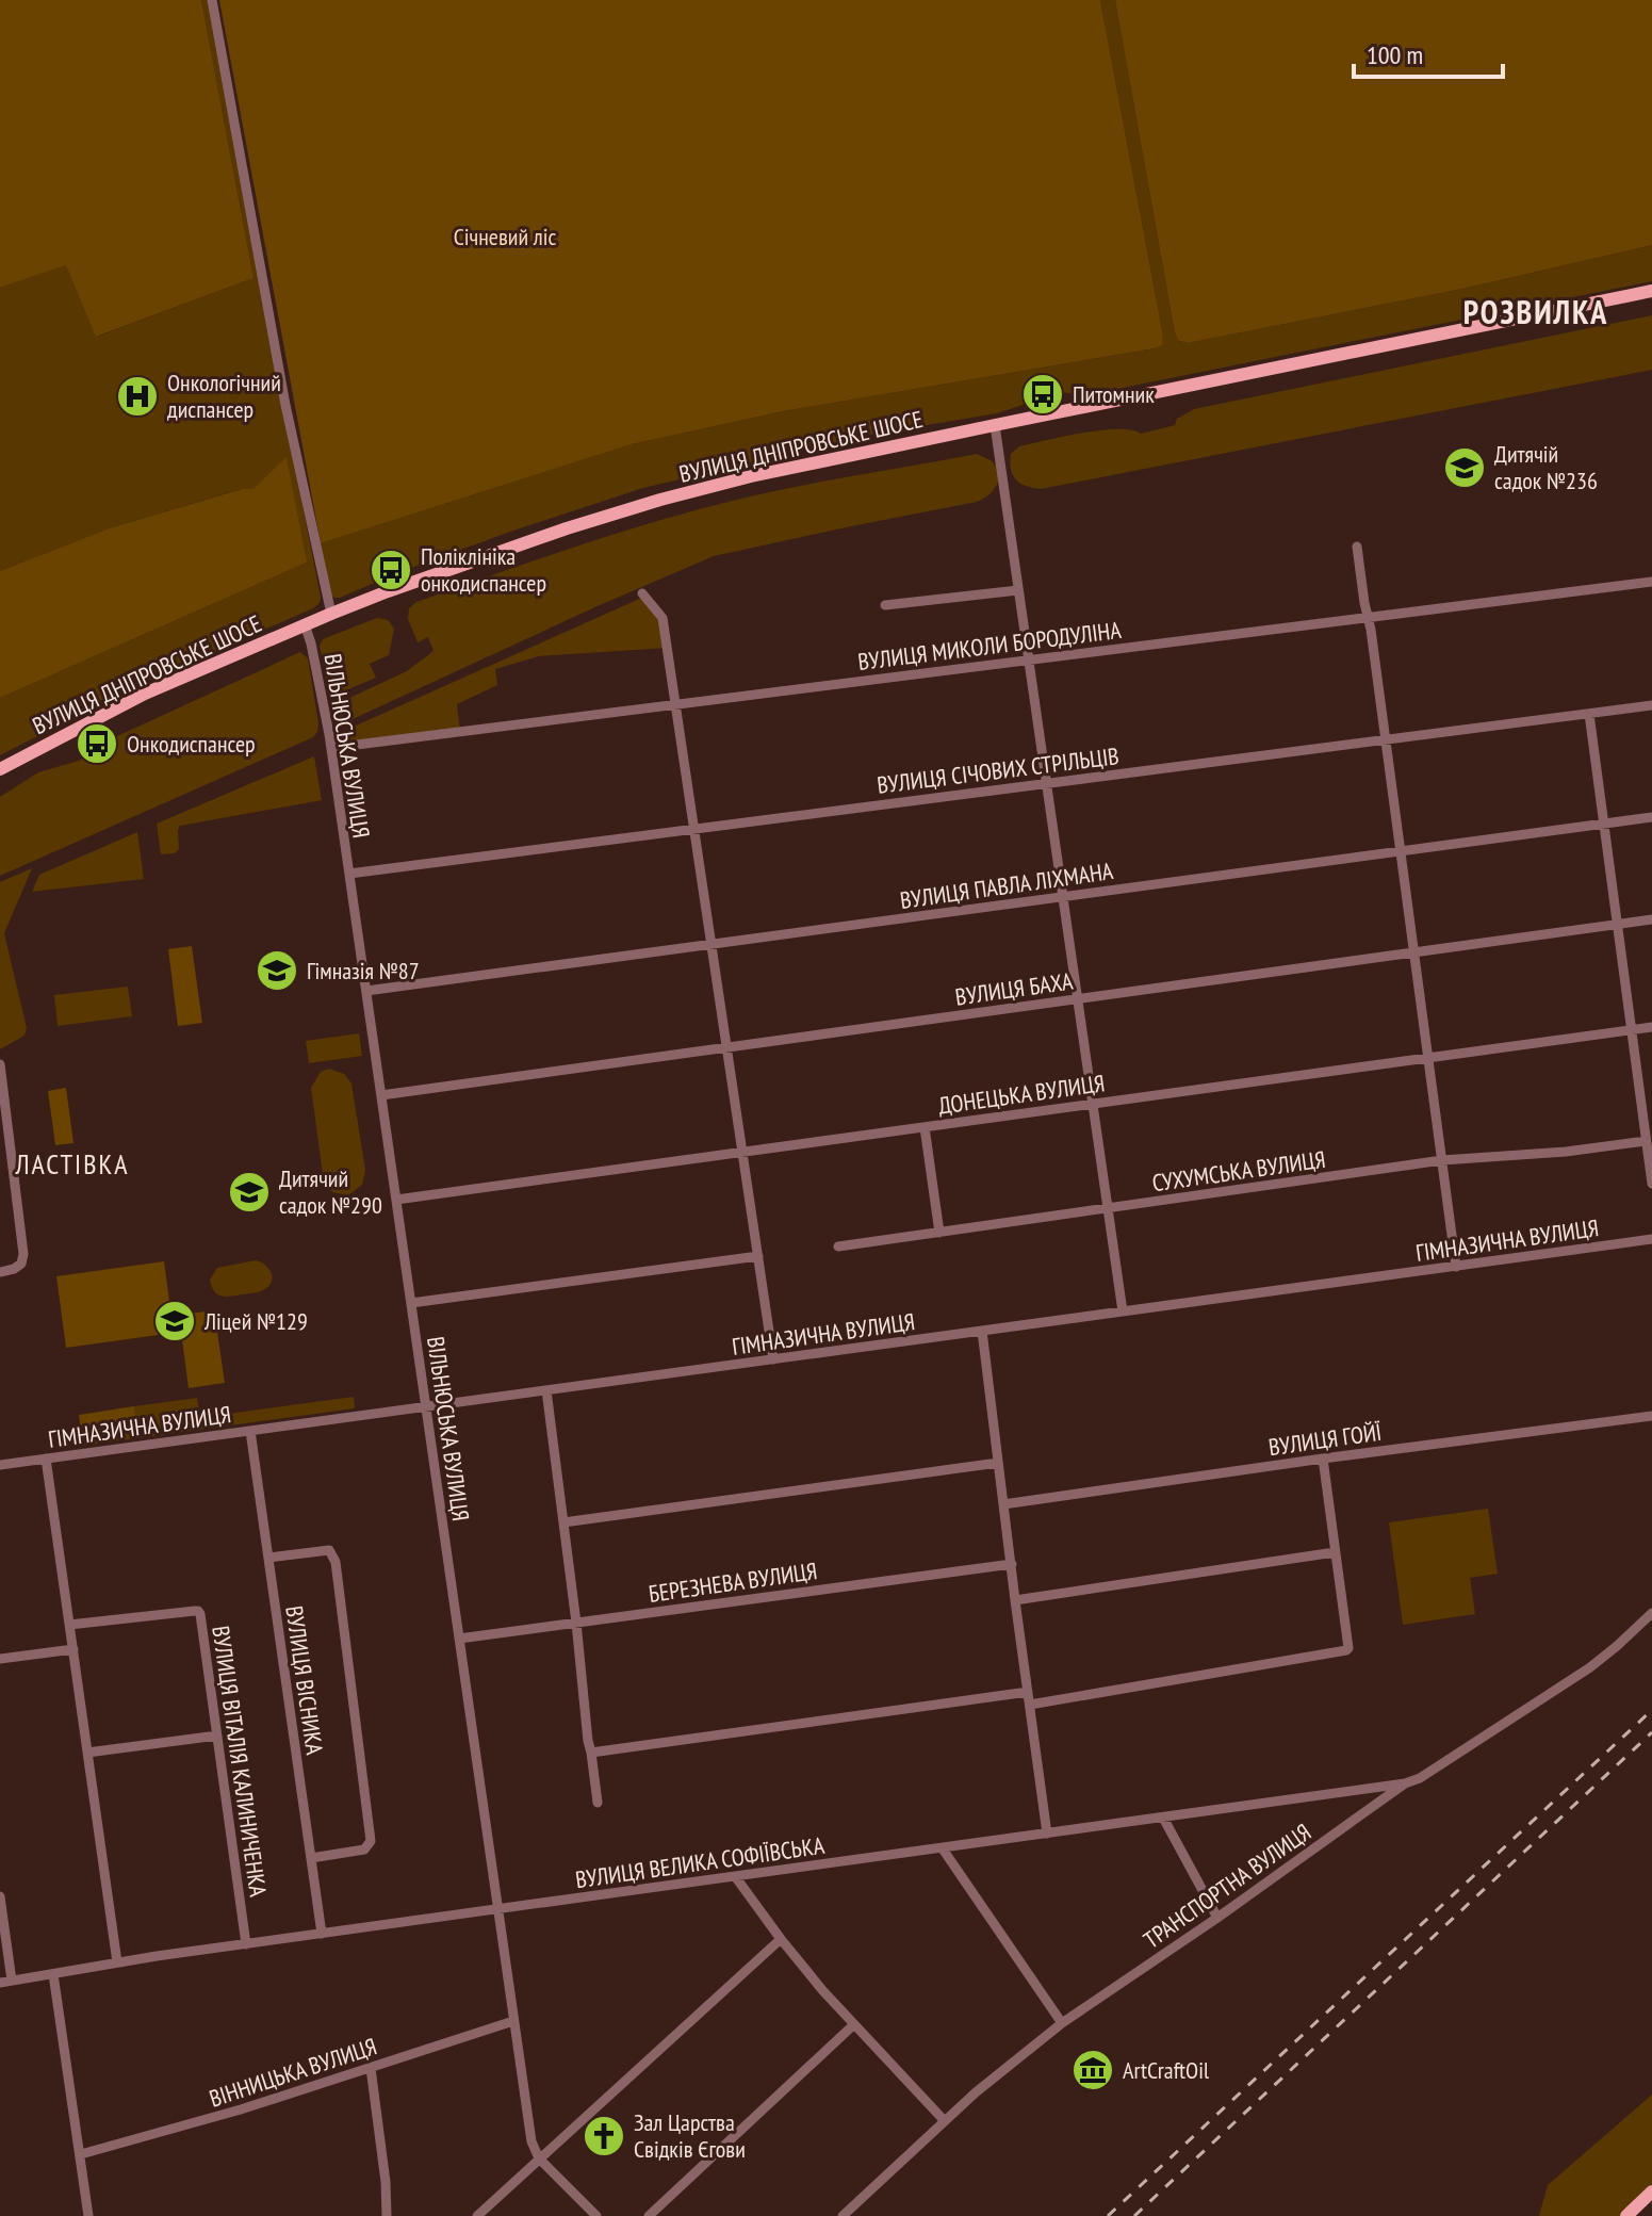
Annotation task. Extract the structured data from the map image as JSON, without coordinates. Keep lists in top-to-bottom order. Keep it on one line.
{"streets":{"main road":["ВУЛИЦЯ ДНІПРОВСЬКЕ ШОСЕ"],"street":["ВУЛИЦЯ МИКОЛИ БОРОДУЛІНА","ВІЛЬНЮСЬКА ВУЛИЦЯ","ВУЛИЦЯ СІЧОВИХ СТРІЛЬЦІВ","ВУЛИЦЯ ПАВЛА ЛІХМАНА","ВУЛИЦЯ БАХА","ДОНЕЦЬКА ВУЛИЦЯ","СУХУМСЬКА ВУЛИЦЯ","ГІМНАЗИЧНА ВУЛИЦЯ","ВУЛИЦЯ ГОЙЇ","БЕРЕЗНЕВА ВУЛИЦЯ","ВУЛИЦЯ ВІСНИКА","ВУЛИЦЯ ВІТАЛІЯ КАЛИНИЧЕНКА","ВУЛИЦЯ ВЕЛИКА СОФІЇВСЬКА","ТРАНСПОРТНА ВУЛИЦЯ","ВІННИЦЬКА ВУЛИЦЯ"]},"crossings":[["ВУЛИЦЯ ДНІПРОВСЬКЕ ШОСЕ","ВІЛЬНЮСЬКА ВУЛИЦЯ"],["ВУЛИЦЯ МИКОЛИ БОРОДУЛІНА","ВІЛЬНЮСЬКА ВУЛИЦЯ"],["ВІЛЬНЮСЬКА ВУЛИЦЯ","ВУЛИЦЯ СІЧОВИХ СТРІЛЬЦІВ"],["ВІЛЬНЮСЬКА ВУЛИЦЯ","ВУЛИЦЯ ПАВЛА ЛІХМАНА"],["ВІЛЬНЮСЬКА ВУЛИЦЯ","ВУЛИЦЯ БАХА"],["ВІЛЬНЮСЬКА ВУЛИЦЯ","ДОНЕЦЬКА ВУЛИЦЯ"],["ВІЛЬНЮСЬКА ВУЛИЦЯ","ГІМНАЗИЧНА ВУЛИЦЯ"],["ВІЛЬНЮСЬКА ВУЛИЦЯ","БЕРЕЗНЕВА ВУЛИЦЯ"],["ВІЛЬНЮСЬКА ВУЛИЦЯ","ВУЛИЦЯ ВЕЛИКА СОФІЇВСЬКА"],["ВІЛЬНЮСЬКА ВУЛИЦЯ","ВІННИЦЬКА ВУЛИЦЯ"],["ГІМНАЗИЧНА ВУЛИЦЯ","ВУЛИЦЯ ВІСНИКА"],["ВУЛИЦЯ ВІСНИКА","ВУЛИЦЯ ВЕЛИКА СОФІЇВСЬКА"],["ВУЛИЦЯ ВІТАЛІЯ КАЛИНИЧЕНКА","ВУЛИЦЯ ВЕЛИКА СОФІЇВСЬКА"],["ВУЛИЦЯ ВЕЛИКА СОФІЇВСЬКА","ТРАНСПОРТНА ВУЛИЦЯ"]],"districts":["РОЗВИЛКА","ЛАСТІВКА"],"parks":["Січневий ліс"],"places":{"bus stop":["Питомник","Поліклініка онкодиспансер","Онкодиспансер"],"hospital":["Онкологічний диспансер"],"school or university":["Дитячій садок №236","Гімназія №87","Дитячий садок №290","Ліцей №129"],"museum":["ArtCraftOil"],"church":["Зал Царства Свідків Єгови"]},"scale_bar":"100 m"}
